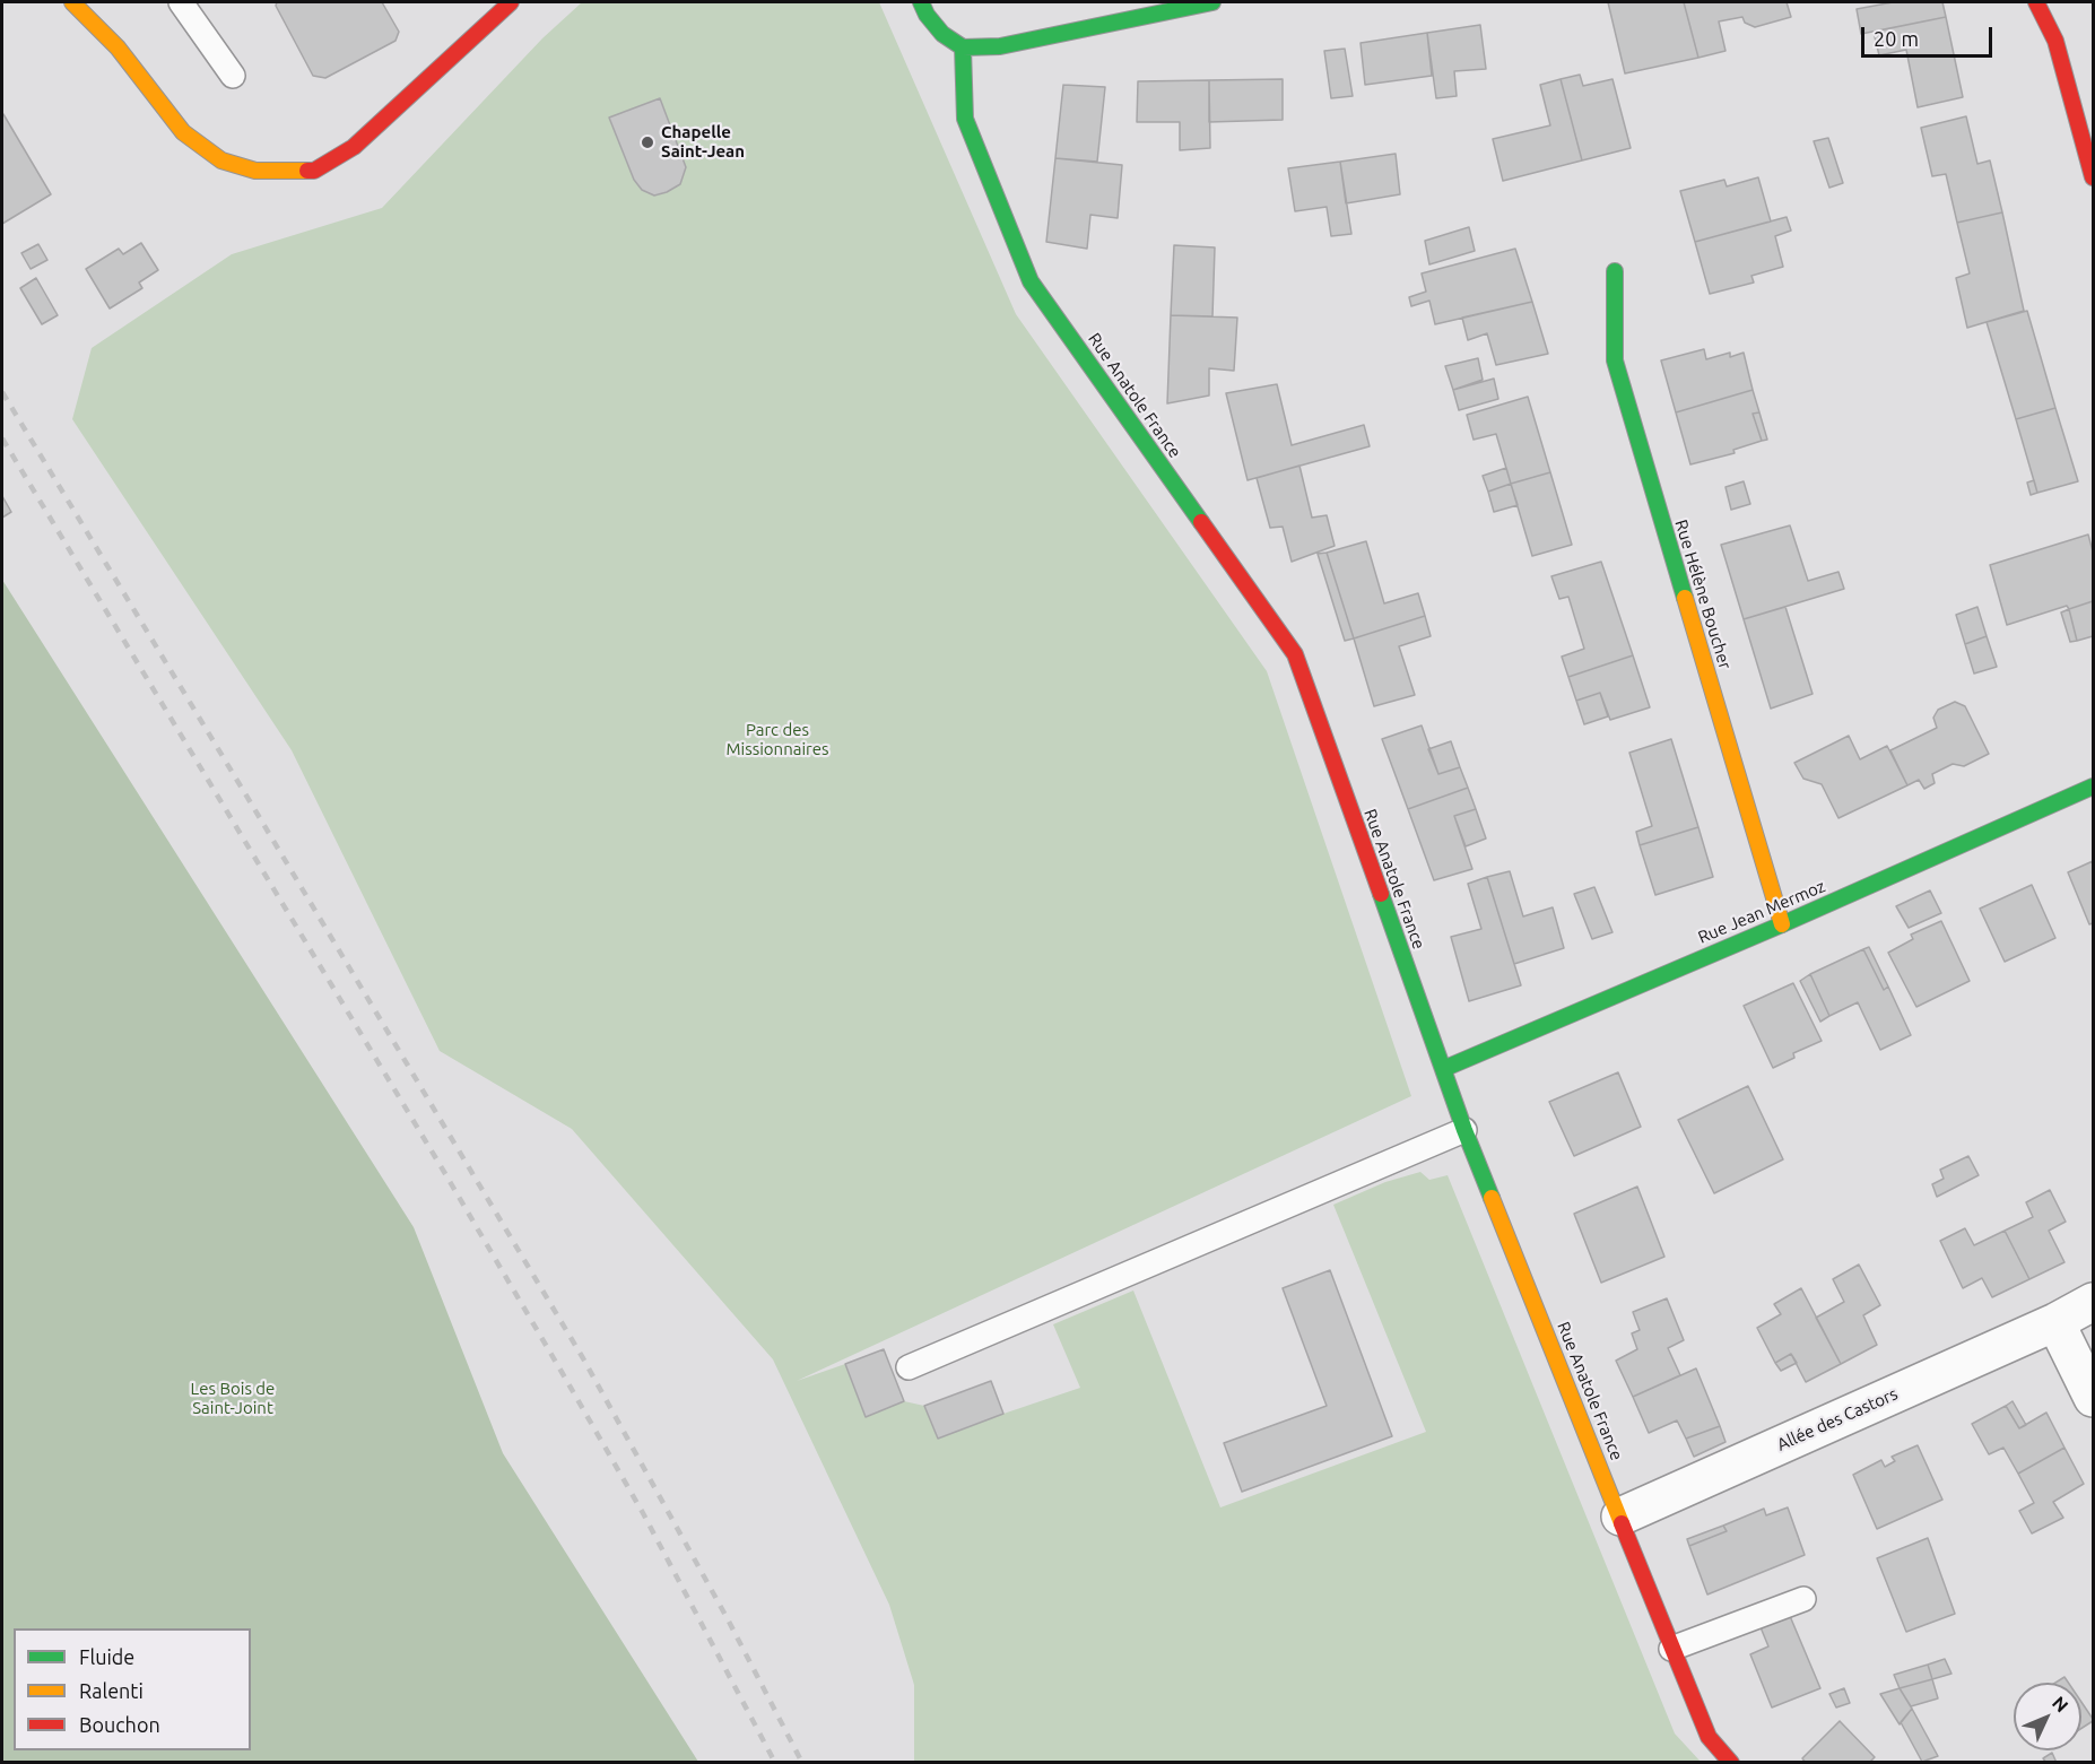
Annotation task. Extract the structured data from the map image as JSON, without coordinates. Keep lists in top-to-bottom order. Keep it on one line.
{"streets":{"street":["Rue Anatole France","Rue Hélène Boucher","Rue Jean Mermoz","Allée des Castors"]},"crossings":[["Rue Anatole France","Rue Jean Mermoz"],["Rue Anatole France","Allée des Castors"],["Rue Hélène Boucher","Rue Jean Mermoz"]],"parks":["Parc des Missionnaires","Les Bois de Saint-Joint"],"places":["Chapelle Saint-Jean"],"legend":["Fluide","Ralenti","Bouchon"],"scale_bar":"20 m","north":"top right"}
